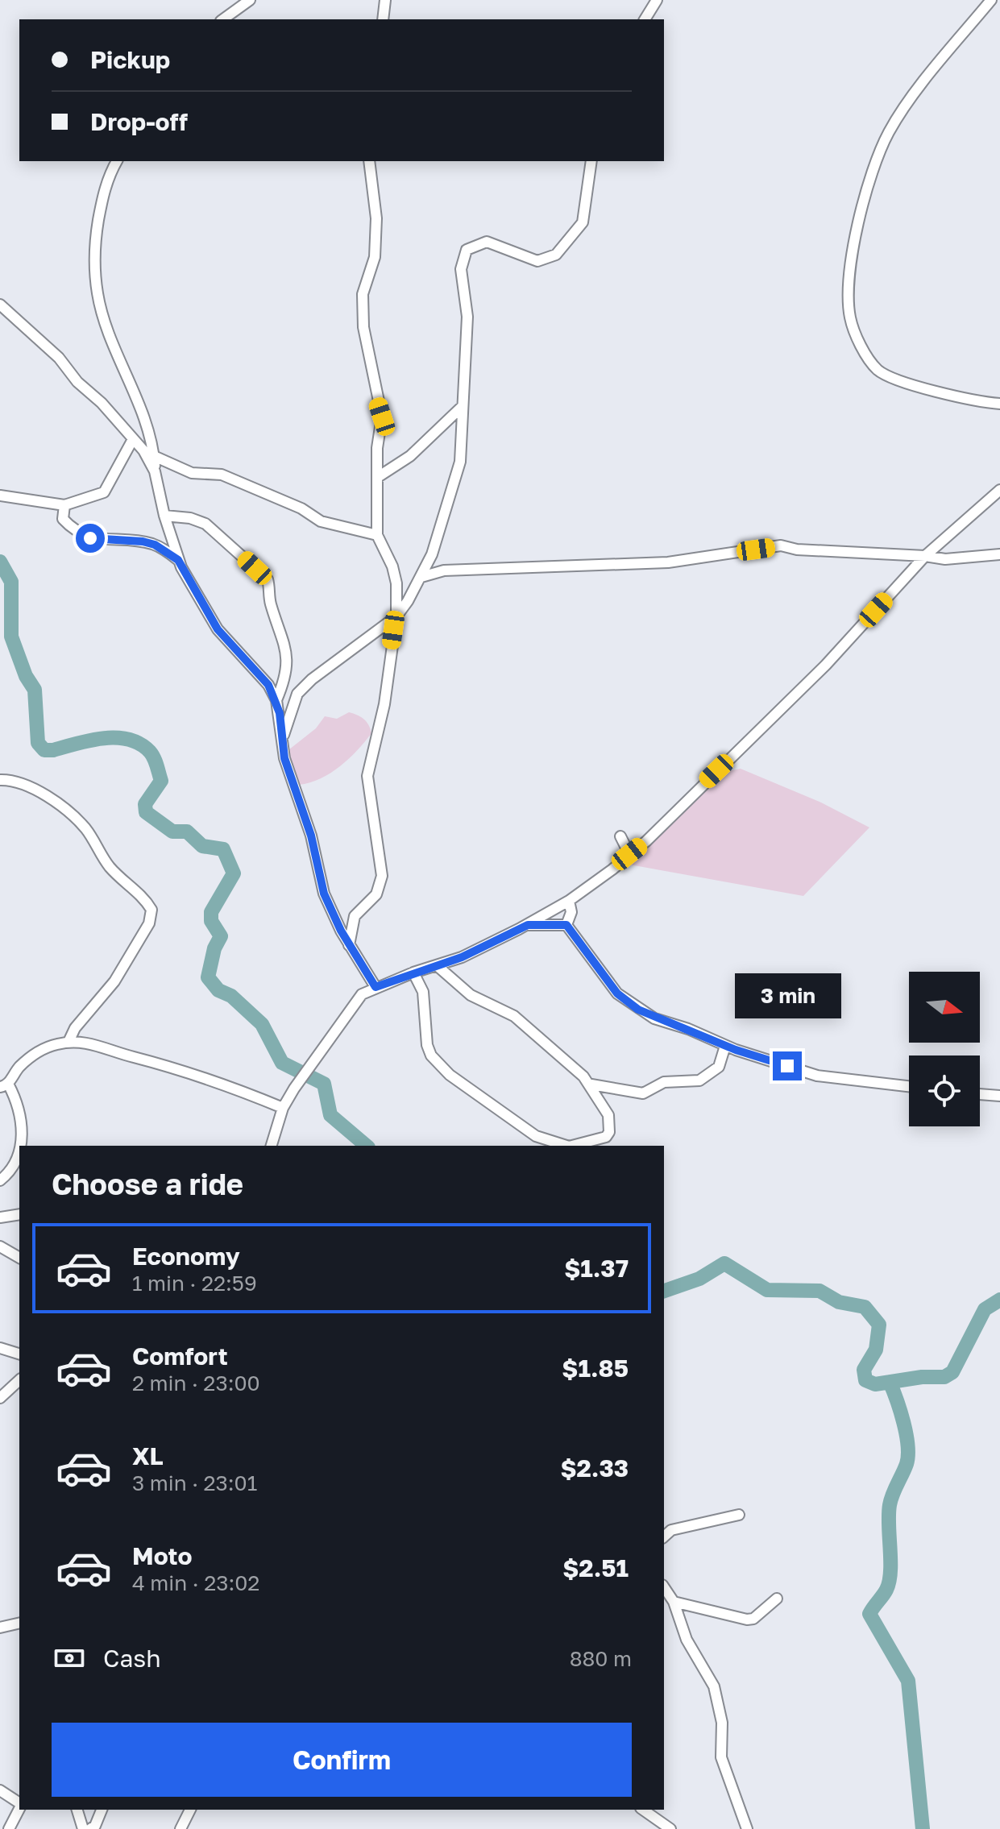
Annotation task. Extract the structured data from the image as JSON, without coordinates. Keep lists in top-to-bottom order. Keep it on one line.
{"north":"right","page":{"banner":["Pickup","Drop-off"],"bubble":"3 min","heading":"Choose a ride","list":[{"name":"Economy","note":"1 min · 22:59","value":"$1.37"},{"name":"Comfort","note":"2 min · 23:00","value":"$1.85"},{"name":"XL","note":"3 min · 23:01","value":"$2.33"},{"name":"Moto","note":"4 min · 23:02","value":"$2.51"}],"pay":["Cash","880 m"],"buttons":"Confirm"}}
